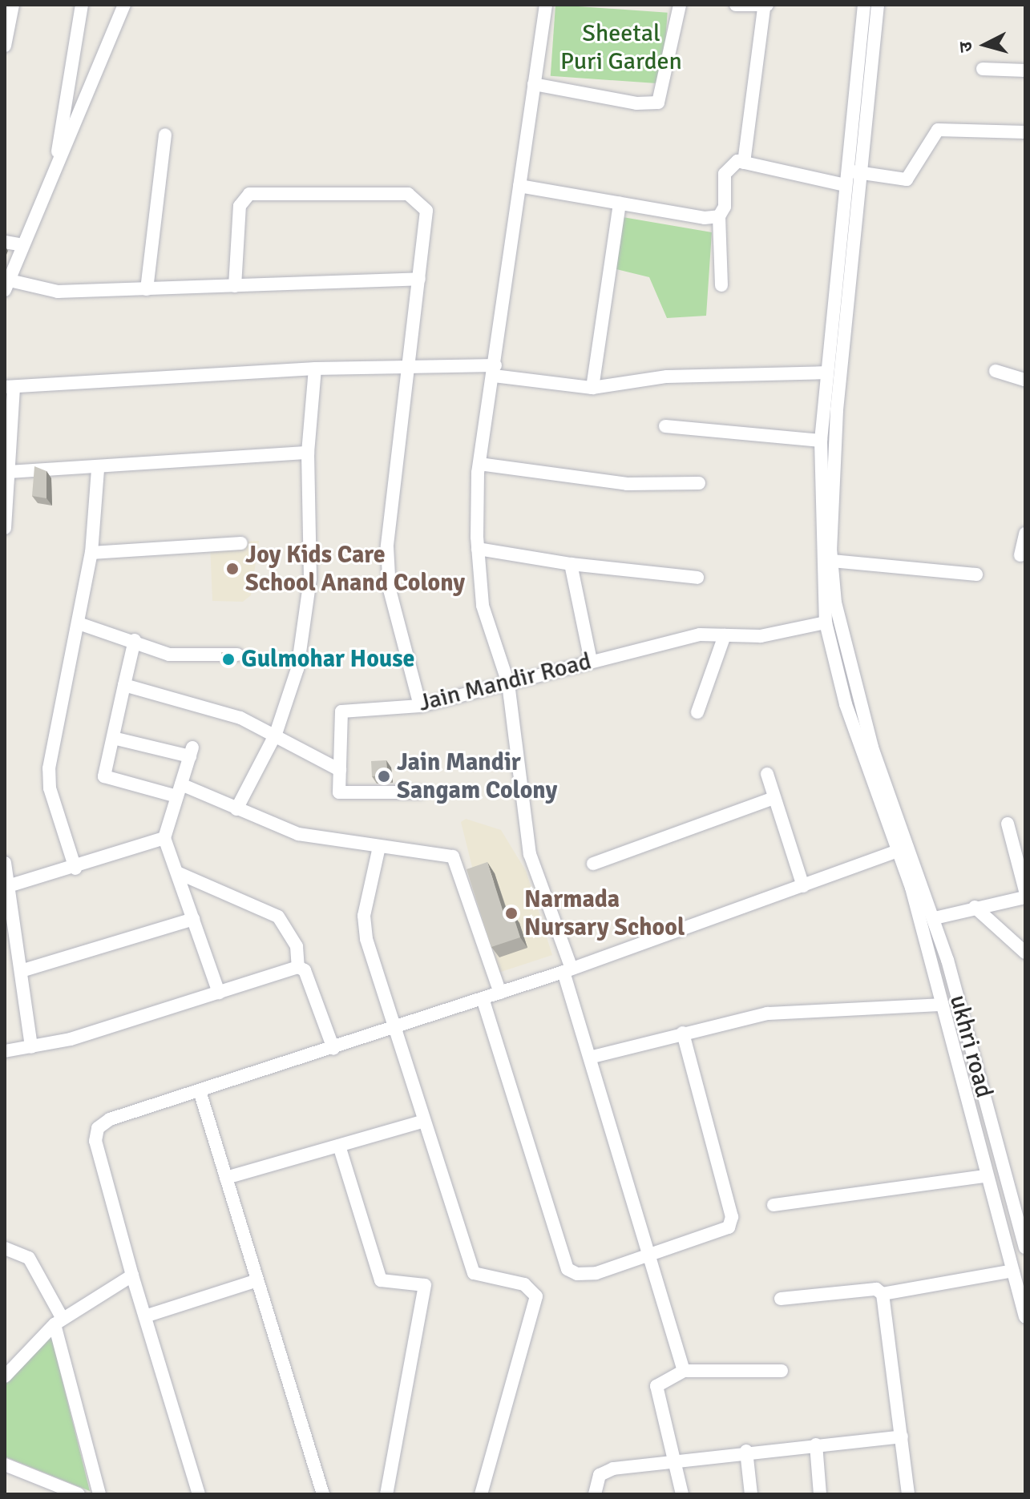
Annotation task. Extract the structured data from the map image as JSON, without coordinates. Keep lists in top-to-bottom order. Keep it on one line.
{"streets":{"street":["Jain Mandir Road","ukhri road"]},"parks":["Sheetal Puri Garden"],"places":["Joy Kids Care School Anand Colony","Gulmohar House","Jain Mandir Sangam Colony","Narmada Nursary School"],"north":"left"}
